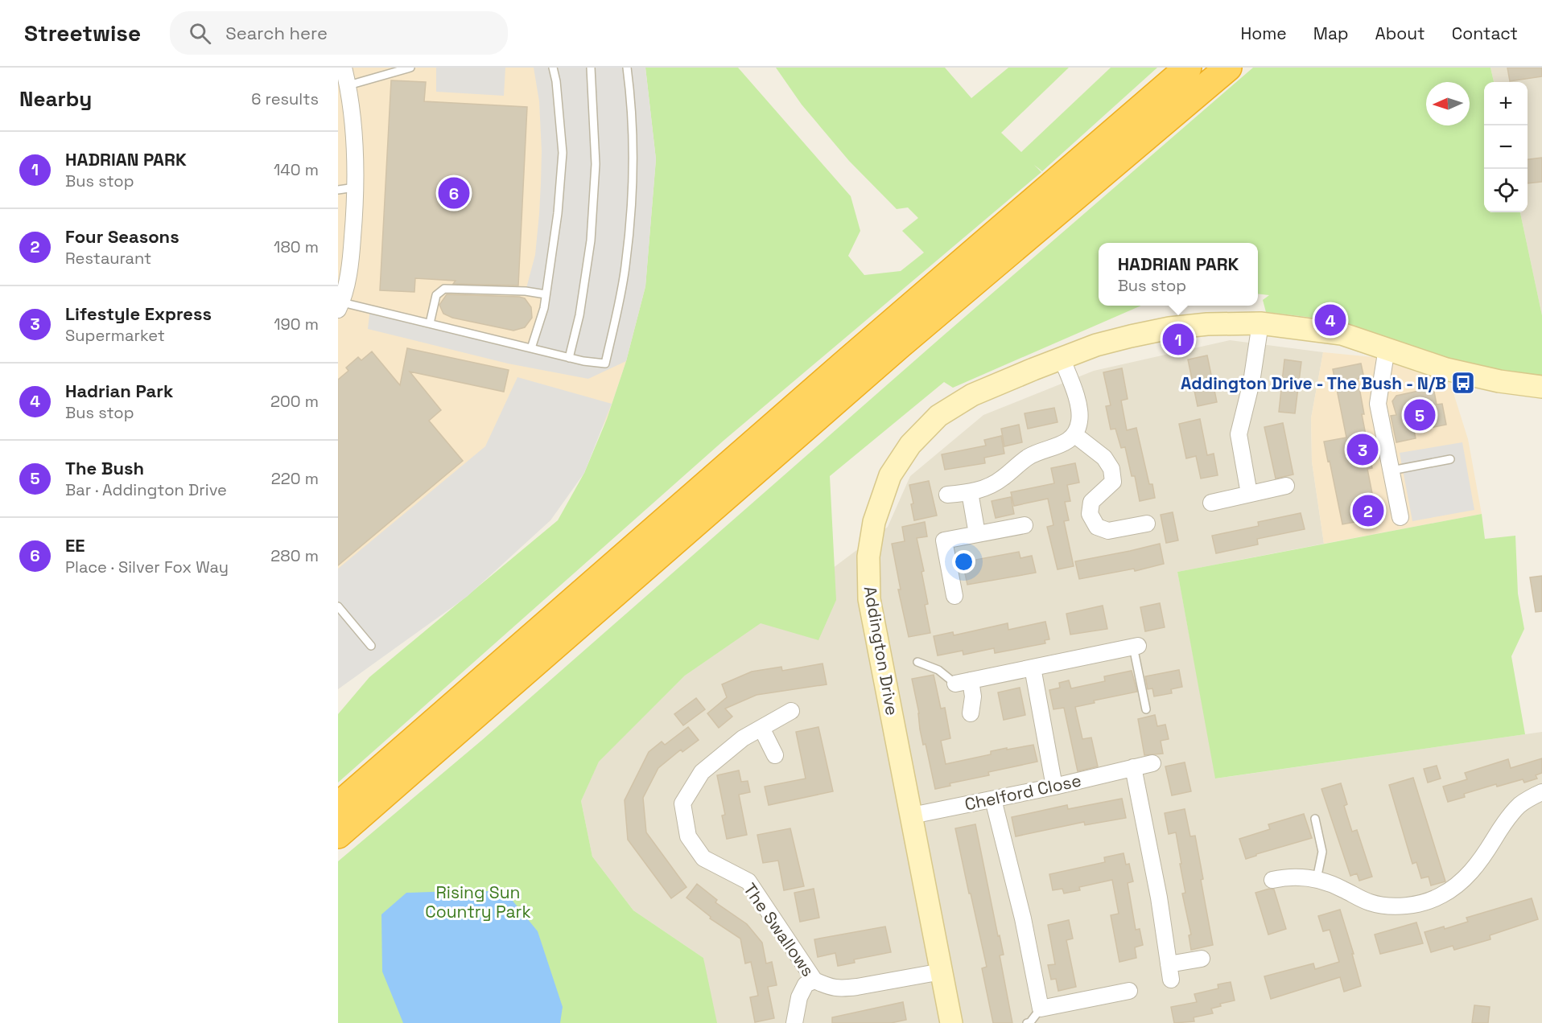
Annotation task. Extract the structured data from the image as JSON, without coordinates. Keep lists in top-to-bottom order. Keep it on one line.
{"streets":{"street":["Addington Drive","Chelford Close","The Swallows"]},"crossings":[["Addington Drive","Chelford Close"],["Addington Drive","The Swallows"]],"parks":["Rising Sun Country Park"],"places":{"bus stop":["Addington Drive - The Bush - N/B"]},"north":"left","page":{"header":"Streetwise","search":"Search here","nav":["Home","Map","About","Contact"],"heading":["Nearby","6 results"],"map_buttons":["+","−"],"list":[{"mark":"1","name":"HADRIAN PARK","note":"Bus stop","value":"140 m"},{"mark":"2","name":"Four Seasons","note":"Restaurant","value":"180 m"},{"mark":"3","name":"Lifestyle Express","note":"Supermarket","value":"190 m"},{"mark":"4","name":"Hadrian Park","note":"Bus stop","value":"200 m"},{"mark":"5","name":"The Bush","note":"Bar · Addington Drive","value":"220 m"},{"mark":"6","name":"EE","note":"Place · Silver Fox Way","value":"280 m"}],"pins":["6","4","1","5","3","2"],"popup":["HADRIAN PARK","Bus stop"]}}
